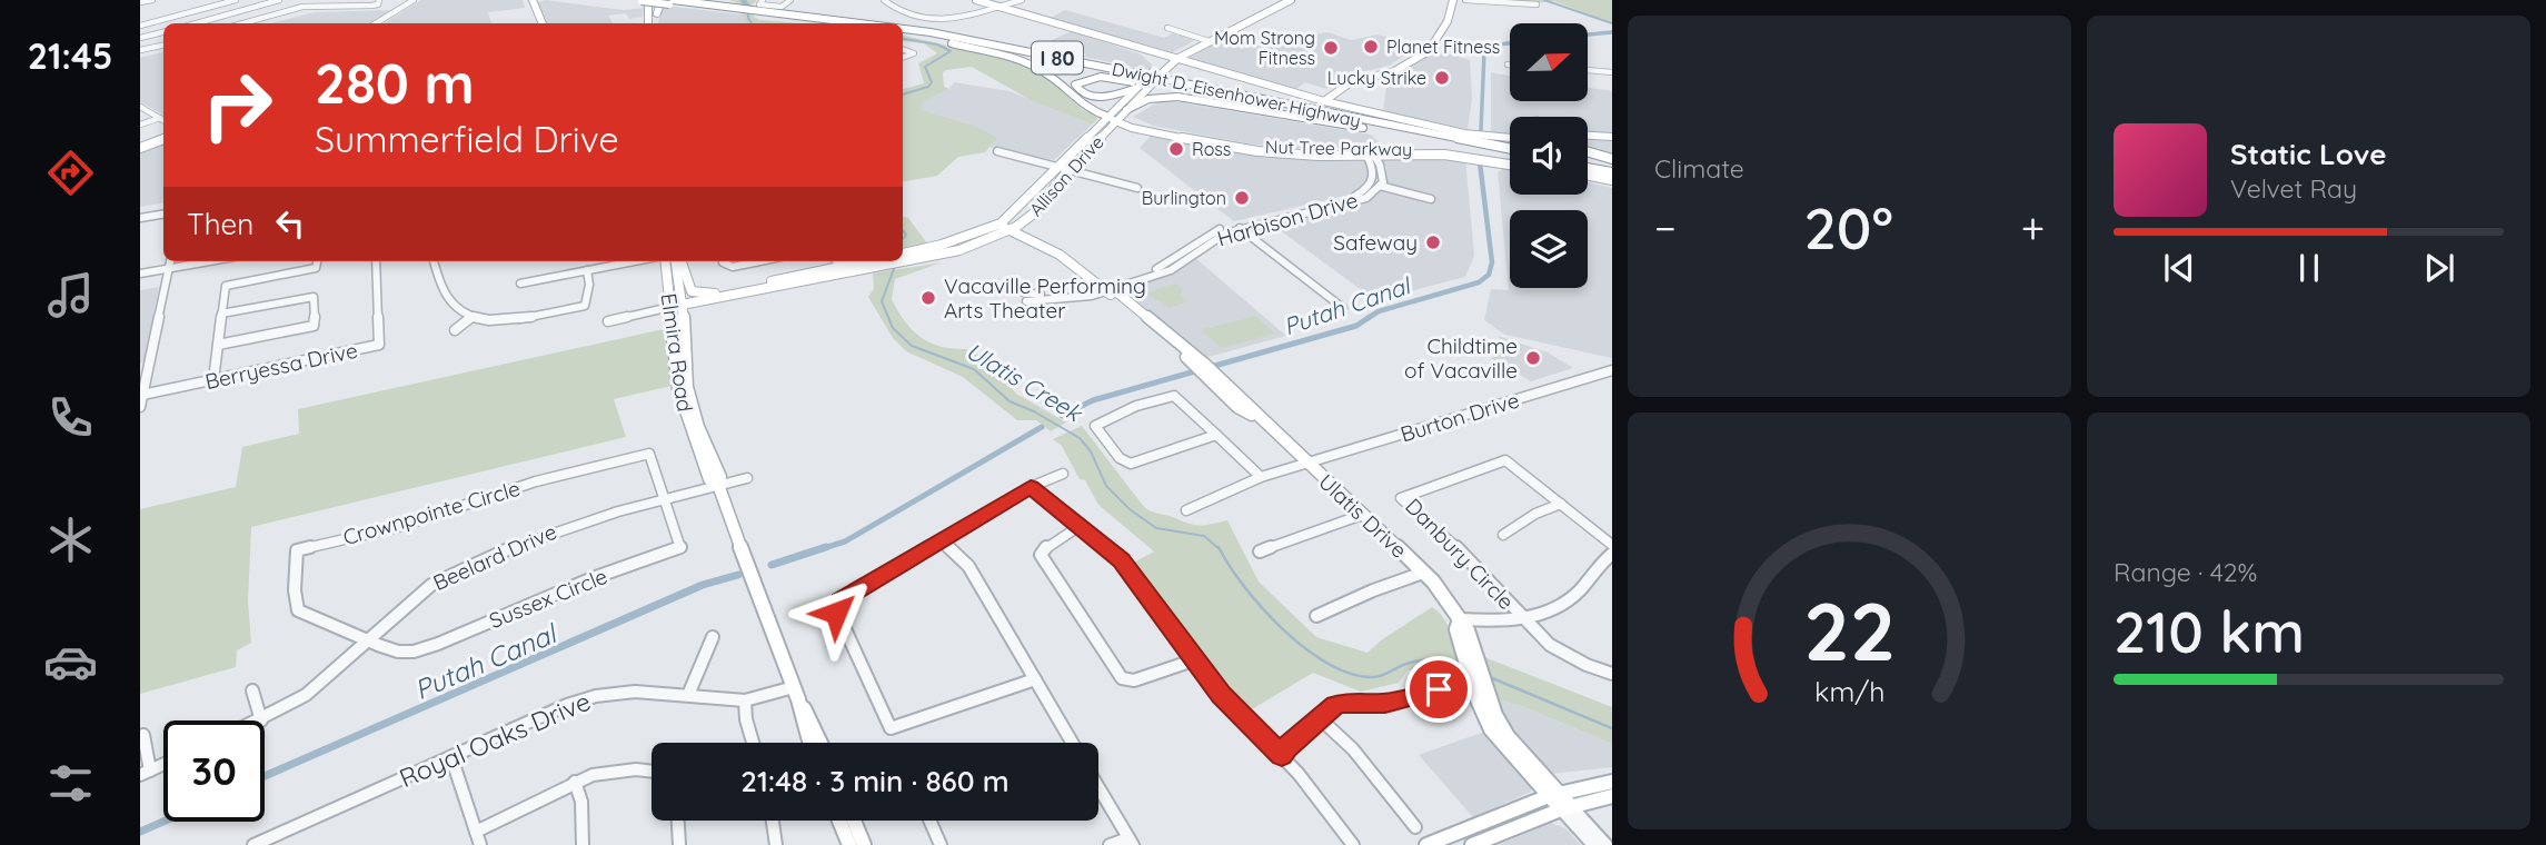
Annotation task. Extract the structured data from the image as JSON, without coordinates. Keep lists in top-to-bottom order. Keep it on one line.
{"streets":{"highway":["I 80","Dwight D. Eisenhower Highway"],"main road":["Nut Tree Parkway","Allison Drive","Elmira Road","Ulatis Drive"],"street":["Harbison Drive","Berryessa Drive","Burton Drive","Crownpointe Circle","Danbury Circle","Beelard Drive","Sussex Circle","Royal Oaks Drive"]},"crossings":[["Nut Tree Parkway","Allison Drive"],["Nut Tree Parkway","Harbison Drive"],["Allison Drive","Elmira Road"],["Allison Drive","Ulatis Drive"],["Harbison Drive","Ulatis Drive"],["Elmira Road","Beelard Drive"],["Elmira Road","Royal Oaks Drive"],["Burton Drive","Ulatis Drive"],["Crownpointe Circle","Beelard Drive"],["Crownpointe Circle","Sussex Circle"],["Beelard Drive","Sussex Circle"]],"water":["Putah Canal","Ulatis Creek"],"places":["Planet Fitness","Mom Strong Fitness","Lucky Strike","Ross","Burlington","Safeway","Vacaville Performing Arts Theater","Childtime of Vacaville"],"north":"right","page":{"tabs":"21:45","tile":["Climate",["Range · 42%","210 km"]],"turn":["280 m","Summerfield Drive"],"song":["Static Love","Velvet Ray"],"then":"Then","heat":["−","20°","+"],"limit":"30","trip":"21:48 · 3 min · 860 m","gauge":["22","km/h"]}}
